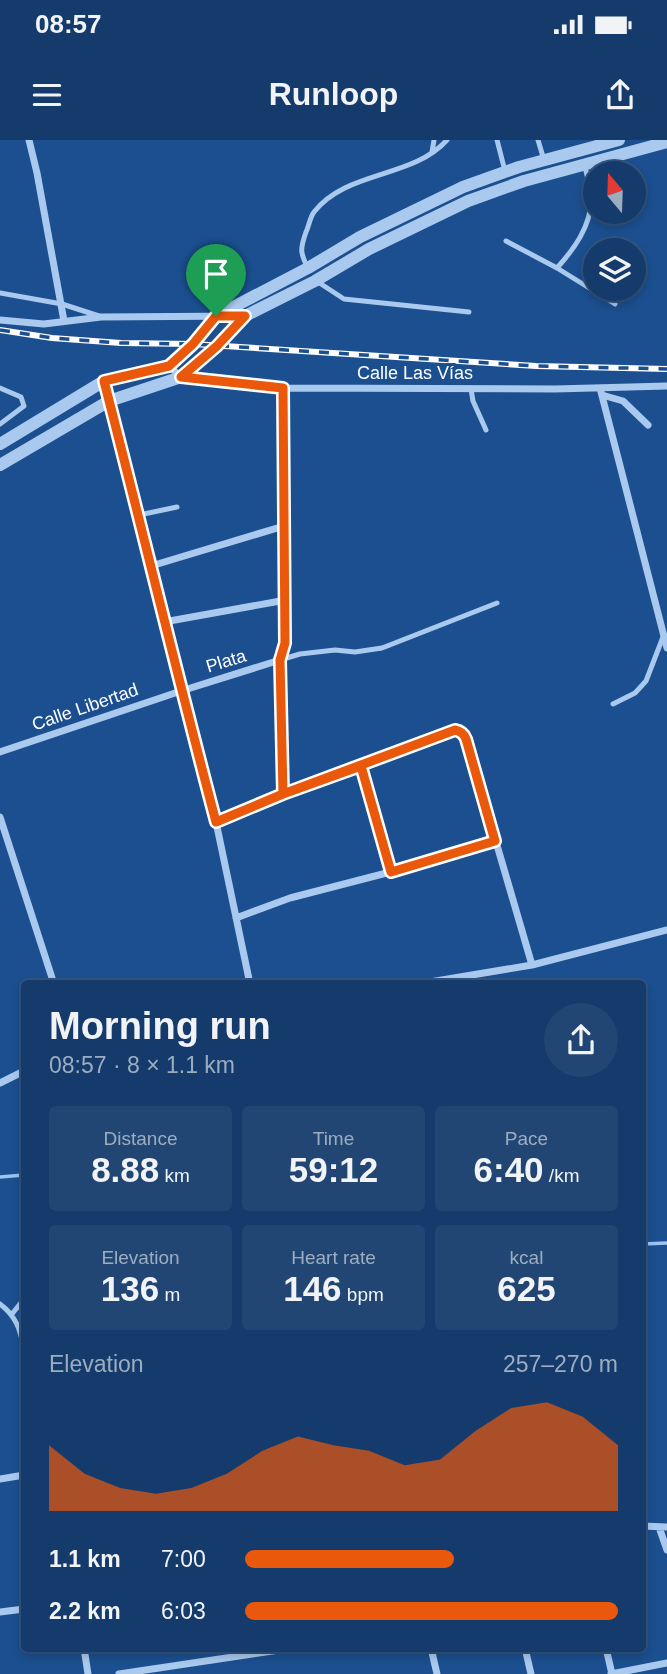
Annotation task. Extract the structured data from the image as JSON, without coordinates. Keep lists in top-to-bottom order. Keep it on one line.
{"streets":{"street":["Calle Las Vías","Plata","Calle Libertad"]},"crossings":[["Plata","Calle Libertad"]],"north":"top","page":{"status":"08:57","header":"Runloop","heading":["Morning run","08:57 · 8 × 1.1 km"],"stats":[["Distance","8.88 km"],["Time","59:12"],["Pace","6:40 /km"],["Elevation","136 m"],["Heart rate","146 bpm"],["kcal","625"]],"chart":["Elevation","257–270 m"],"list":[{"name":"1.1 km","note":"7:00"},{"name":"2.2 km","note":"6:03"}]}}
